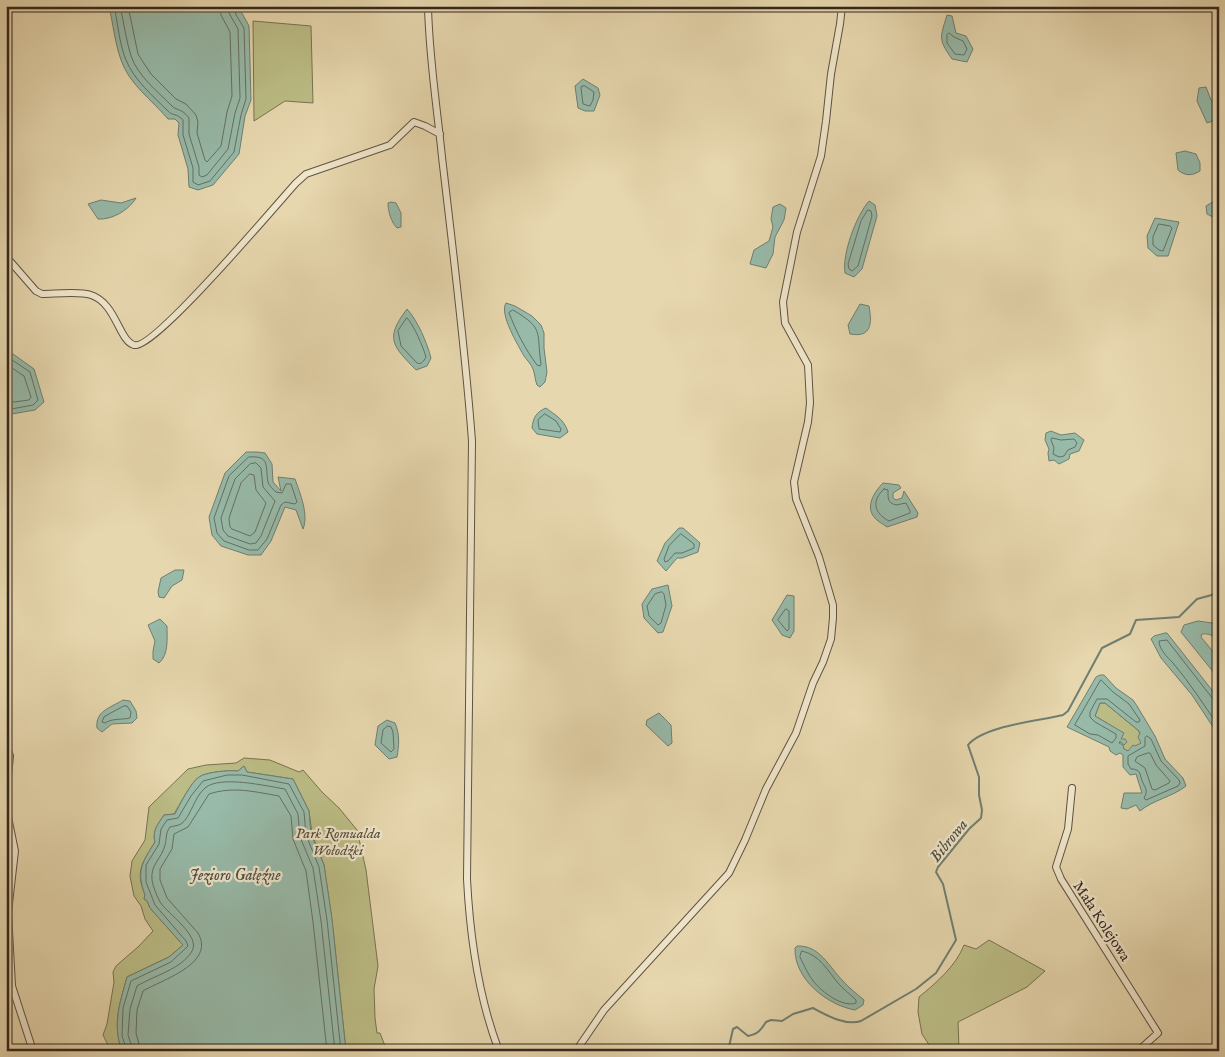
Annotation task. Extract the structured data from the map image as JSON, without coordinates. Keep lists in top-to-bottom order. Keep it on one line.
{"streets":{"street":["Mała Kolejowa"]},"water":["Bibrowa","Jezioro Gałęźne"],"parks":["Park Romualda Wołodźki"]}
